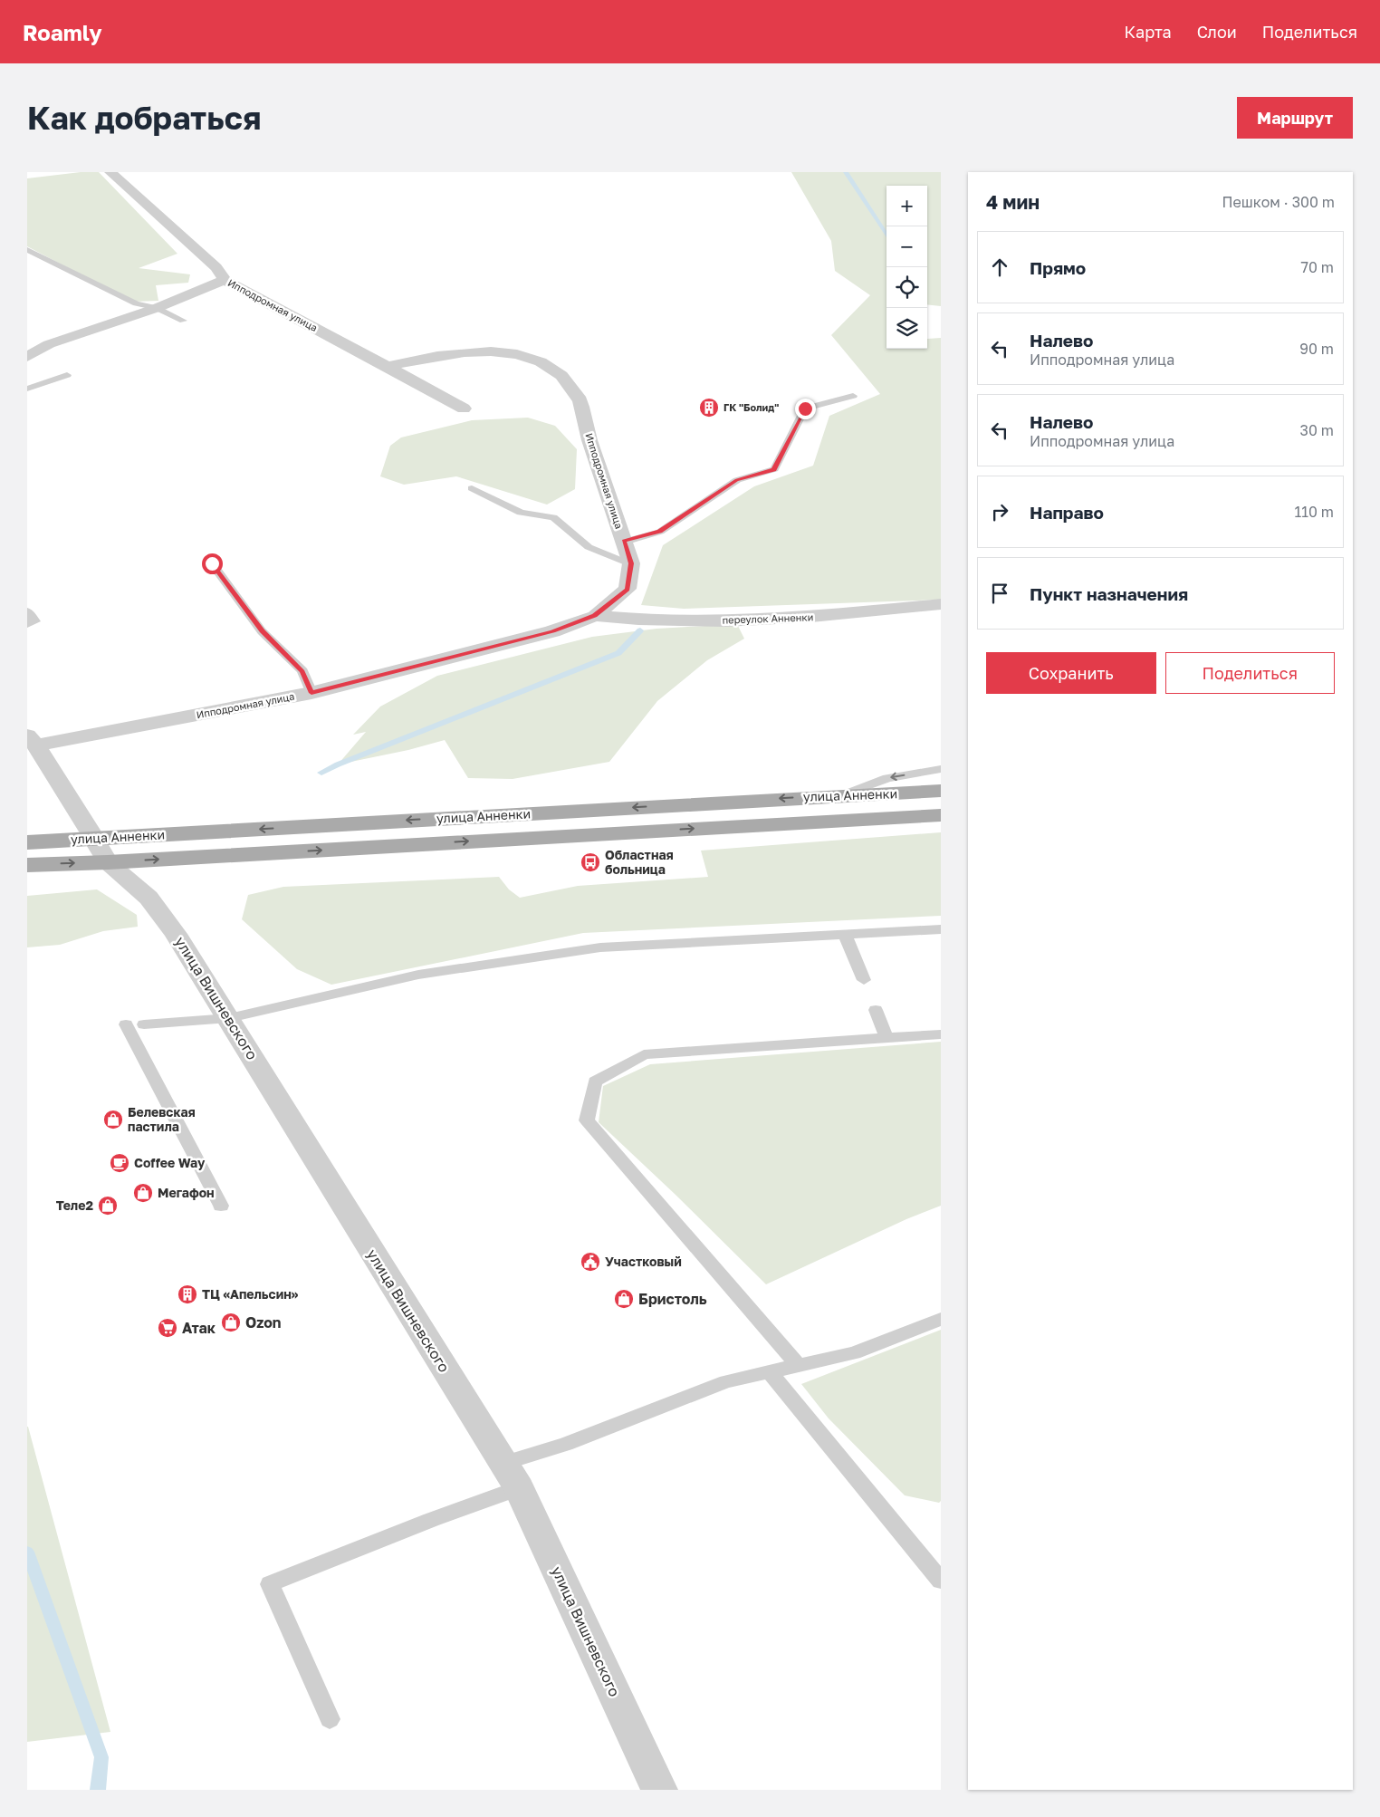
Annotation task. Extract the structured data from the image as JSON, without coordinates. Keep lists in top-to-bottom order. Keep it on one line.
{"streets":{"main road":["улица Анненки"],"street":["Ипподромная улица","переулок Анненки","улица Вишневского"]},"crossings":[["Ипподромная улица","переулок Анненки"],["Ипподромная улица","улица Вишневского"],["улица Анненки","улица Вишневского"]],"places":{"building":["ГК \"Болид\"","ТЦ «Апельсин»"],"bus stop":["Областная больница"],"shop":["Белевская пастила","Мегафон","Теле2","Бристоль","Ozon"],"cafe":["Coffee Way"],"public building":["Участковый"],"supermarket":["Атак"]},"page":{"header":"Roamly","nav":["Карта","Слои","Поделиться"],"buttons":["Маршрут",["Сохранить","Поделиться"]],"title":"Как добраться","heading":["4 мин","Пешком · 300 m"],"map_buttons":["+","−"],"list":[["Прямо","70 m"],["Налево","Ипподромная улица","90 m"],["Налево","Ипподромная улица","30 m"],["Направо","110 m"],"Пункт назначения"]}}
